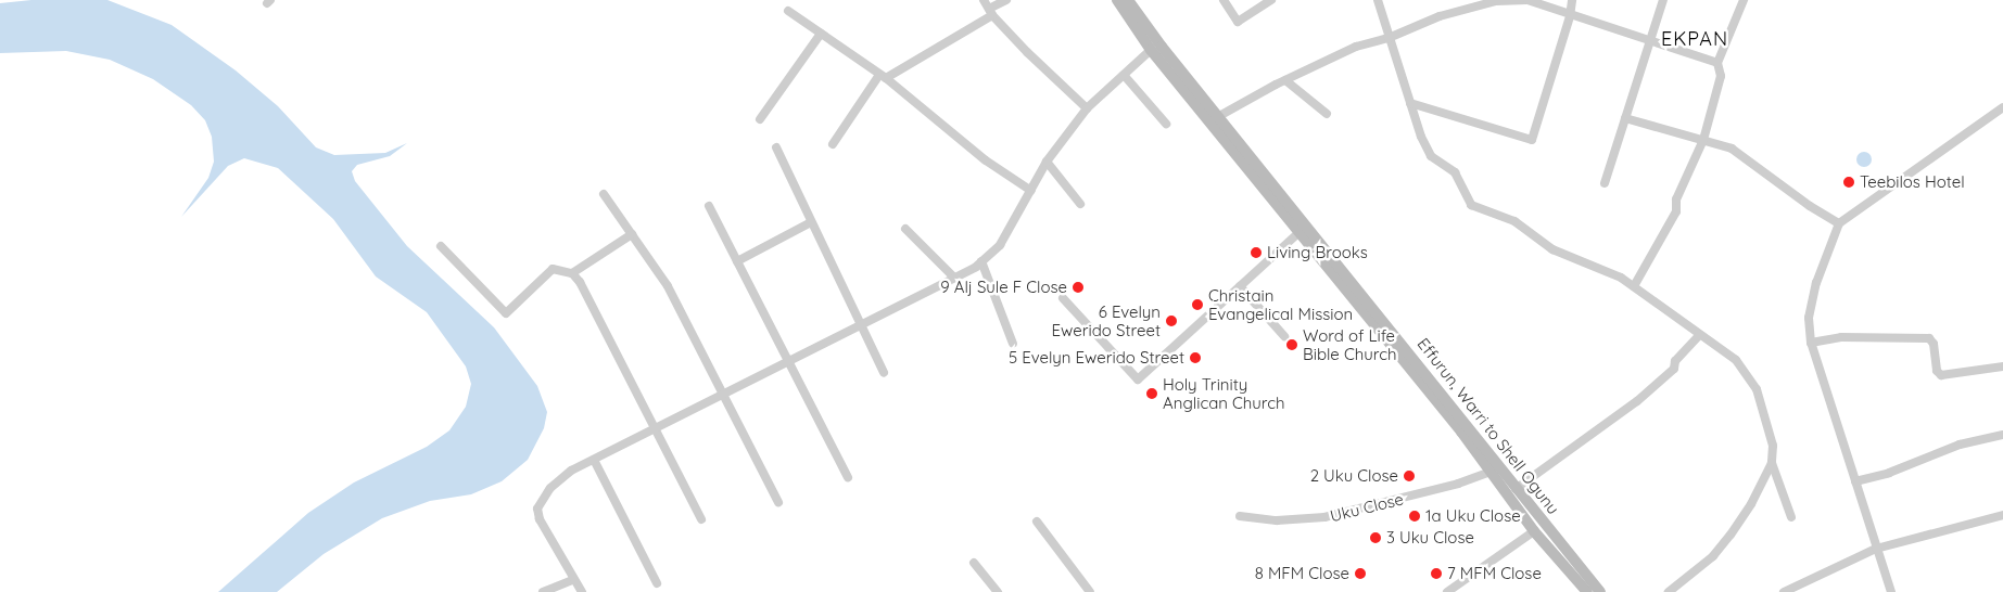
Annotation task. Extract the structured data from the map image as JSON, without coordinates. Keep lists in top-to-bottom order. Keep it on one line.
{"streets":{"main road":["Effurun, Warri to Shell Ogunu"],"street":["Uku Close"]},"crossings":[["Effurun, Warri to Shell Ogunu","Uku Close"]],"districts":["EKPAN"],"places":["Teebilos Hotel","Living Brooks","9 Alj Sule F Close","Christain Evangelical Mission","6 Evelyn Ewerido Street","Word of Life Bible Church","5 Evelyn Ewerido Street","Holy Trinity Anglican Church","2 Uku Close","1a Uku Close","3 Uku Close","8 MFM Close","7 MFM Close"]}
